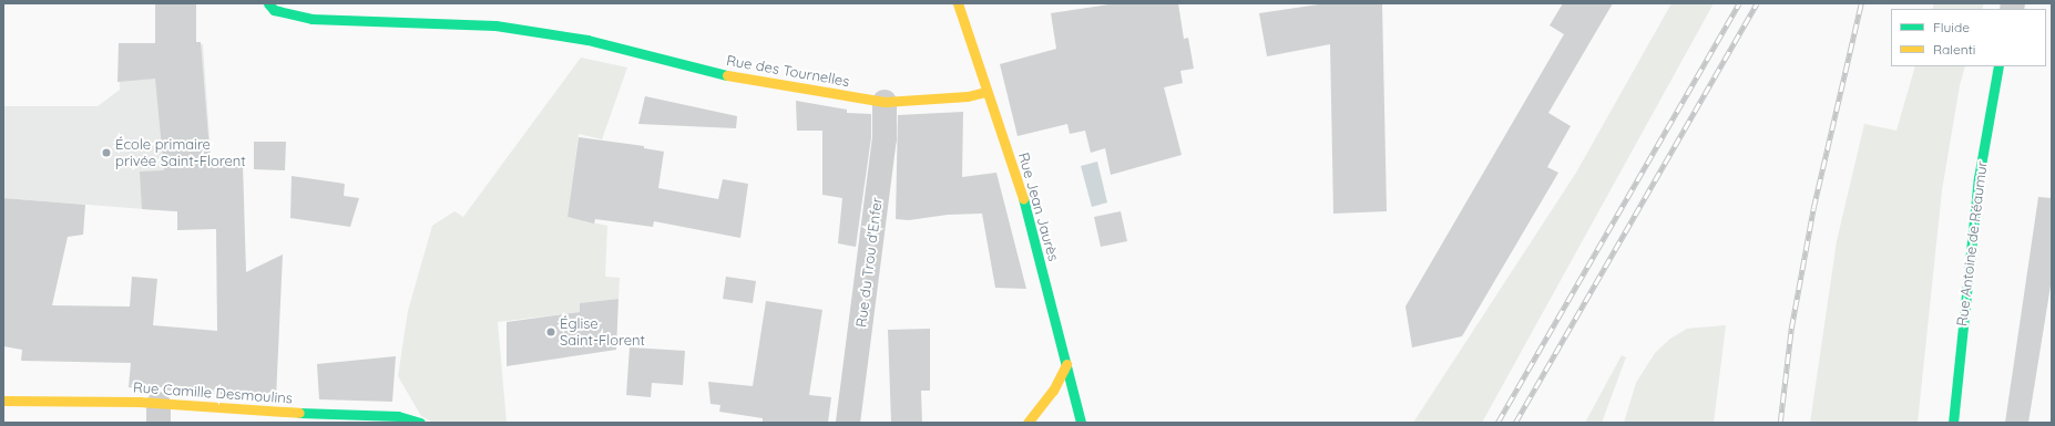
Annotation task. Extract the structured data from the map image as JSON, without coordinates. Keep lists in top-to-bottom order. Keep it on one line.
{"streets":{"street":["Rue des Tournelles","Rue Jean Jaurès","Rue Antoine de Réaumur","Rue du Trou d'Enfer","Rue Camille Desmoulins"]},"crossings":[["Rue des Tournelles","Rue Jean Jaurès"],["Rue des Tournelles","Rue du Trou d'Enfer"]],"places":["École primaire privée Saint-Florent","Église Saint-Florent"],"legend":["Fluide","Ralenti"]}
